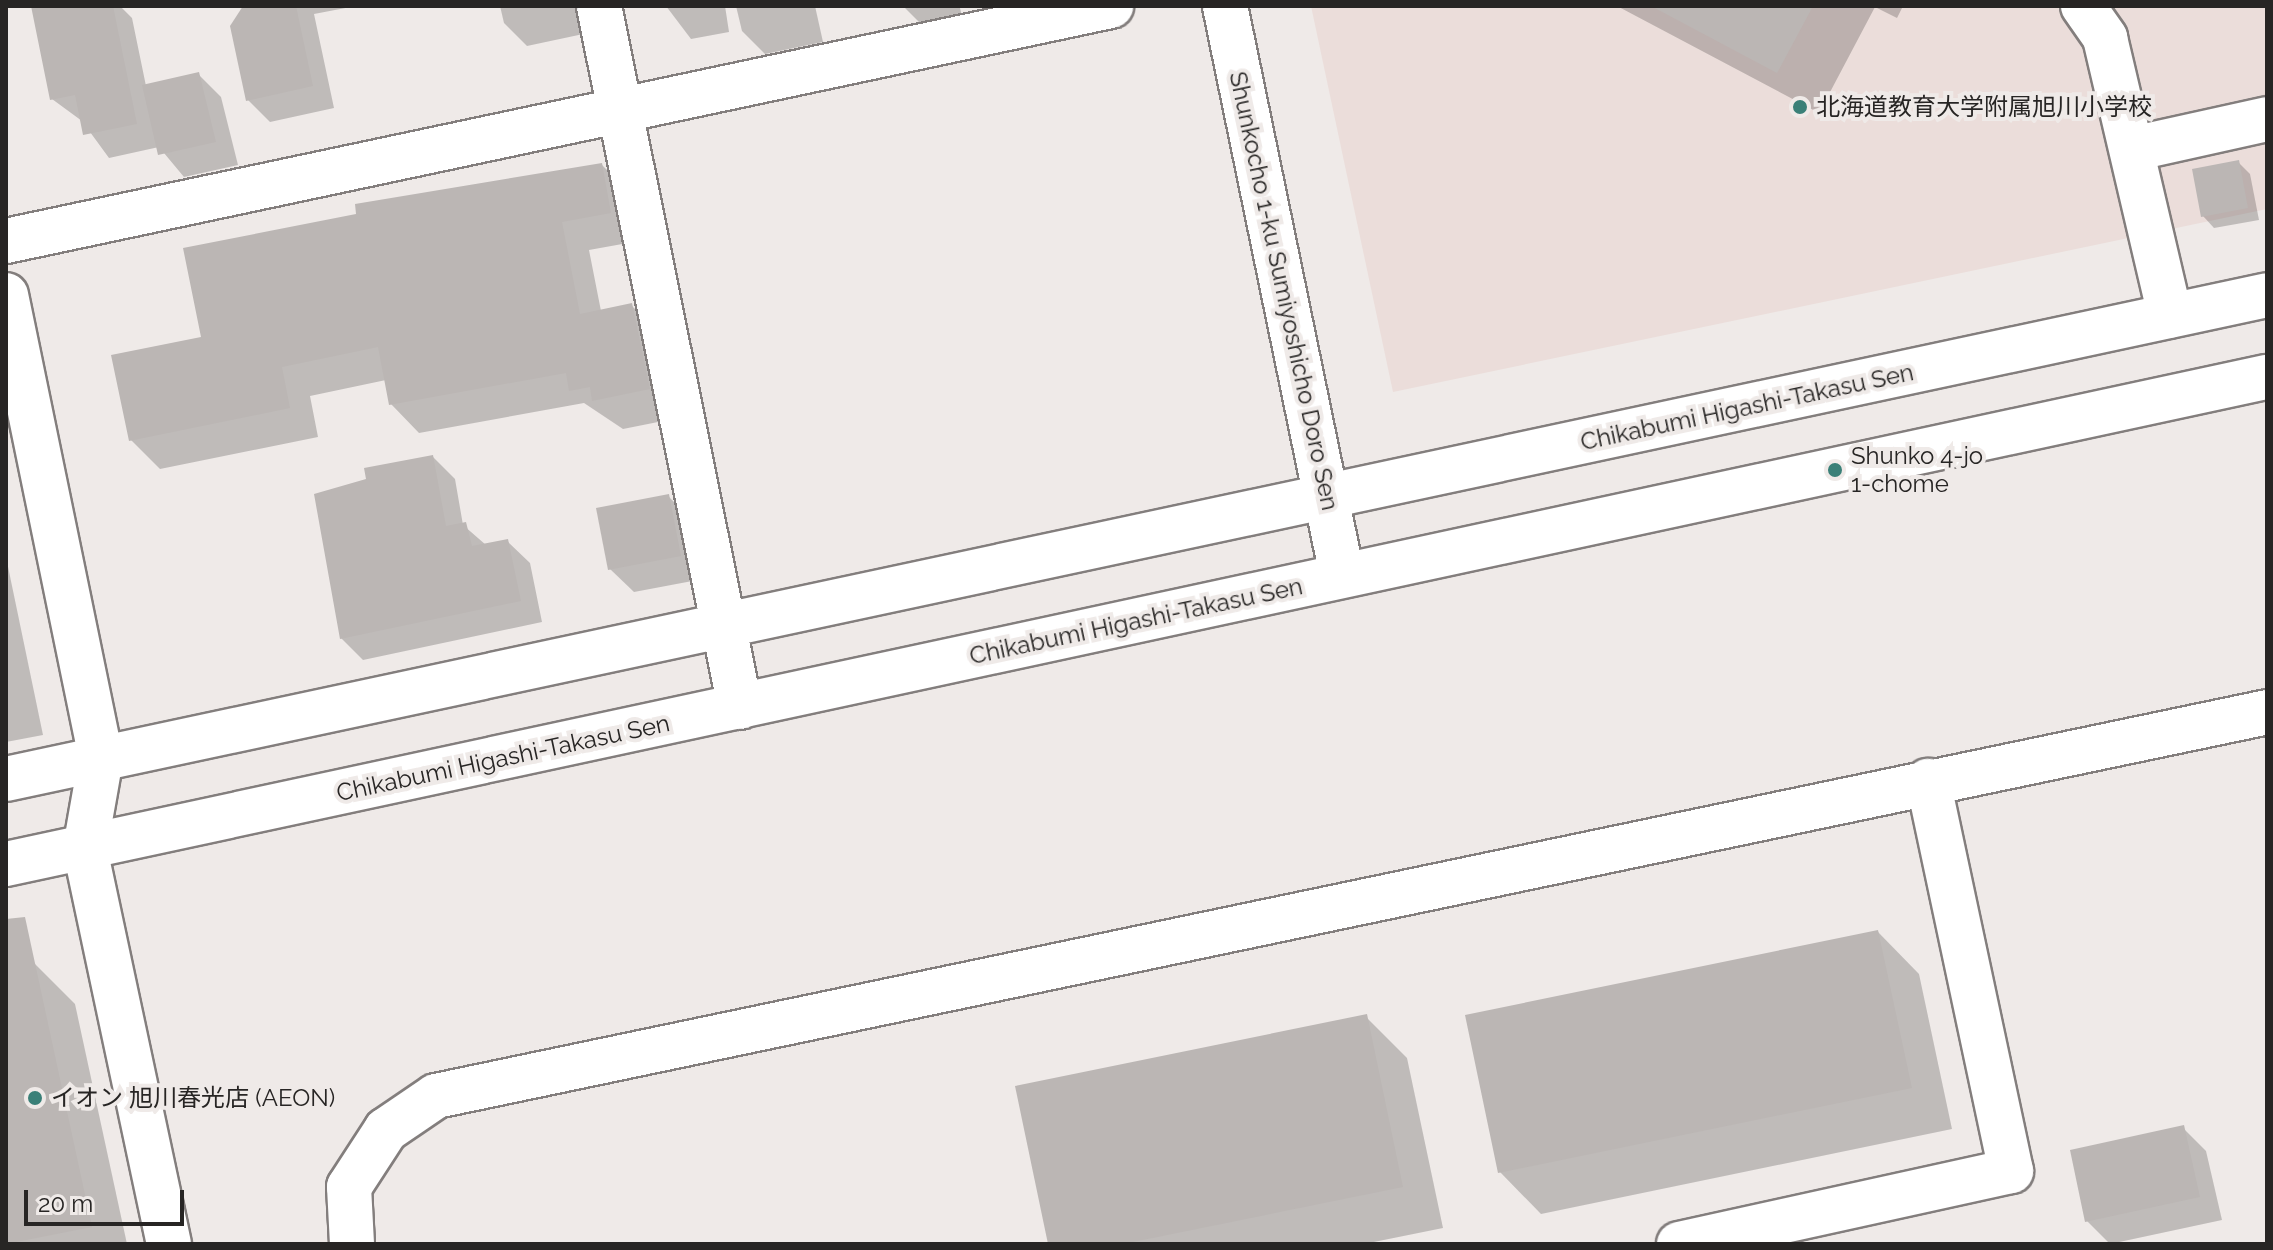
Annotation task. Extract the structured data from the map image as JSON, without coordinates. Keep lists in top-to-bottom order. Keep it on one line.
{"streets":{"main road":["Shunkocho 1-ku Sumiyoshicho Doro Sen","Chikabumi Higashi-Takasu Sen"]},"crossings":[["Shunkocho 1-ku Sumiyoshicho Doro Sen","Chikabumi Higashi-Takasu Sen"]],"places":["北海道教育大学附属旭川小学校","Shunko 4-jo 1-chome","イオン 旭川春光店 (AEON)"],"scale_bar":"20 m"}
